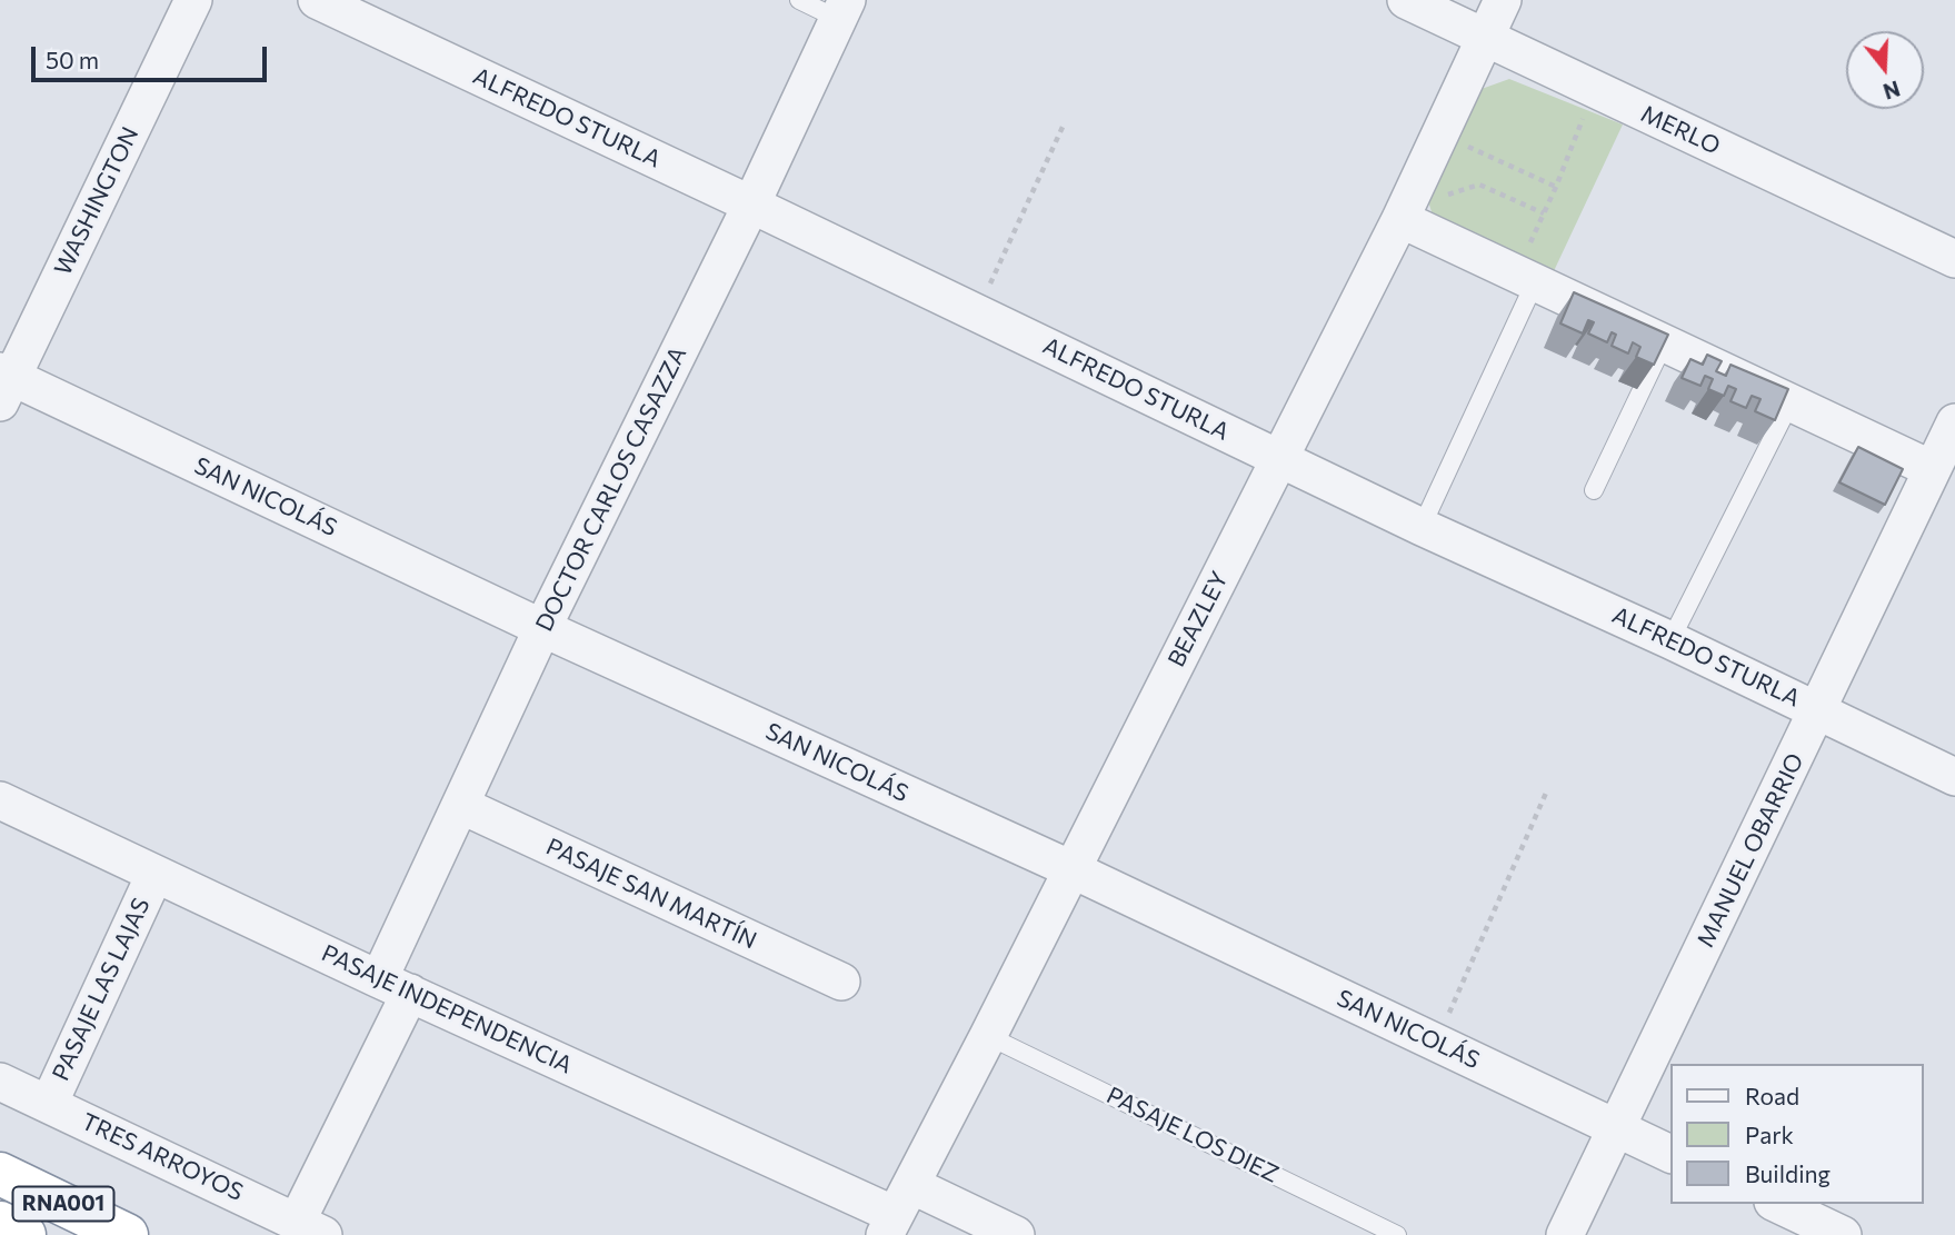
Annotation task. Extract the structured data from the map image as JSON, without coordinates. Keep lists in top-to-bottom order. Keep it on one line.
{"streets":{"highway":["RNA001"],"street":["ALFREDO STURLA","MERLO","WASHINGTON","DOCTOR CARLOS CASAZZA","SAN NICOLÁS","BEAZLEY","MANUEL OBARRIO","PASAJE SAN MARTÍN","PASAJE LAS LAJAS","PASAJE INDEPENDENCIA","TRES ARROYOS"],"lane":["PASAJE LOS DIEZ"]},"crossings":[["ALFREDO STURLA","DOCTOR CARLOS CASAZZA"],["ALFREDO STURLA","BEAZLEY"],["ALFREDO STURLA","MANUEL OBARRIO"],["MERLO","BEAZLEY"],["WASHINGTON","SAN NICOLÁS"],["DOCTOR CARLOS CASAZZA","SAN NICOLÁS"],["DOCTOR CARLOS CASAZZA","PASAJE SAN MARTÍN"],["DOCTOR CARLOS CASAZZA","PASAJE INDEPENDENCIA"],["DOCTOR CARLOS CASAZZA","TRES ARROYOS"],["SAN NICOLÁS","BEAZLEY"],["SAN NICOLÁS","MANUEL OBARRIO"],["BEAZLEY","PASAJE INDEPENDENCIA"],["BEAZLEY","PASAJE LOS DIEZ"],["PASAJE LAS LAJAS","PASAJE INDEPENDENCIA"],["PASAJE LAS LAJAS","TRES ARROYOS"]],"legend":["Road","Park","Building"],"scale_bar":"50 m","north":"bottom"}
